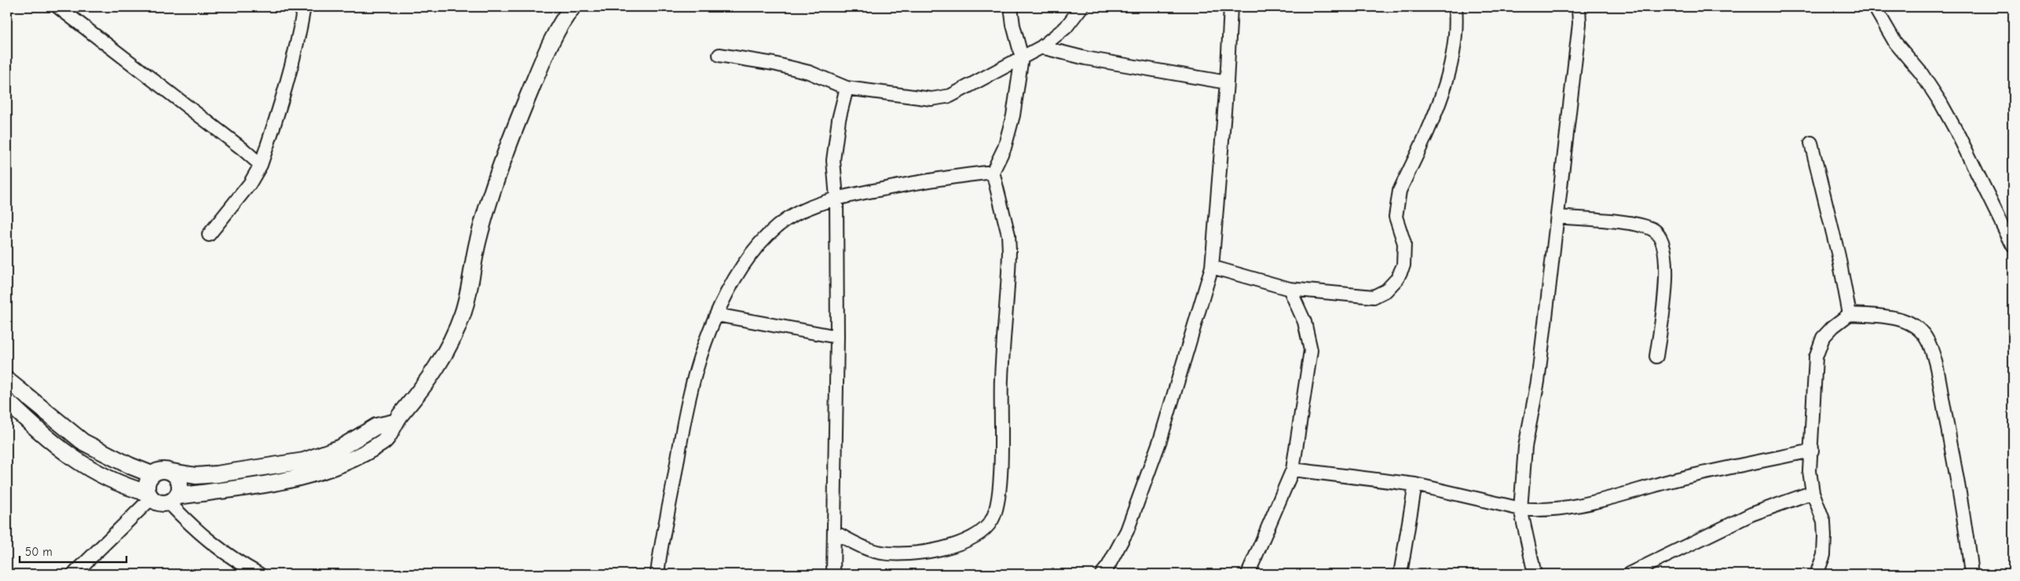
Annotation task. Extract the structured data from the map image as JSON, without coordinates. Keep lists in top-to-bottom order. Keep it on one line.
{"scale_bar":"50 m"}
